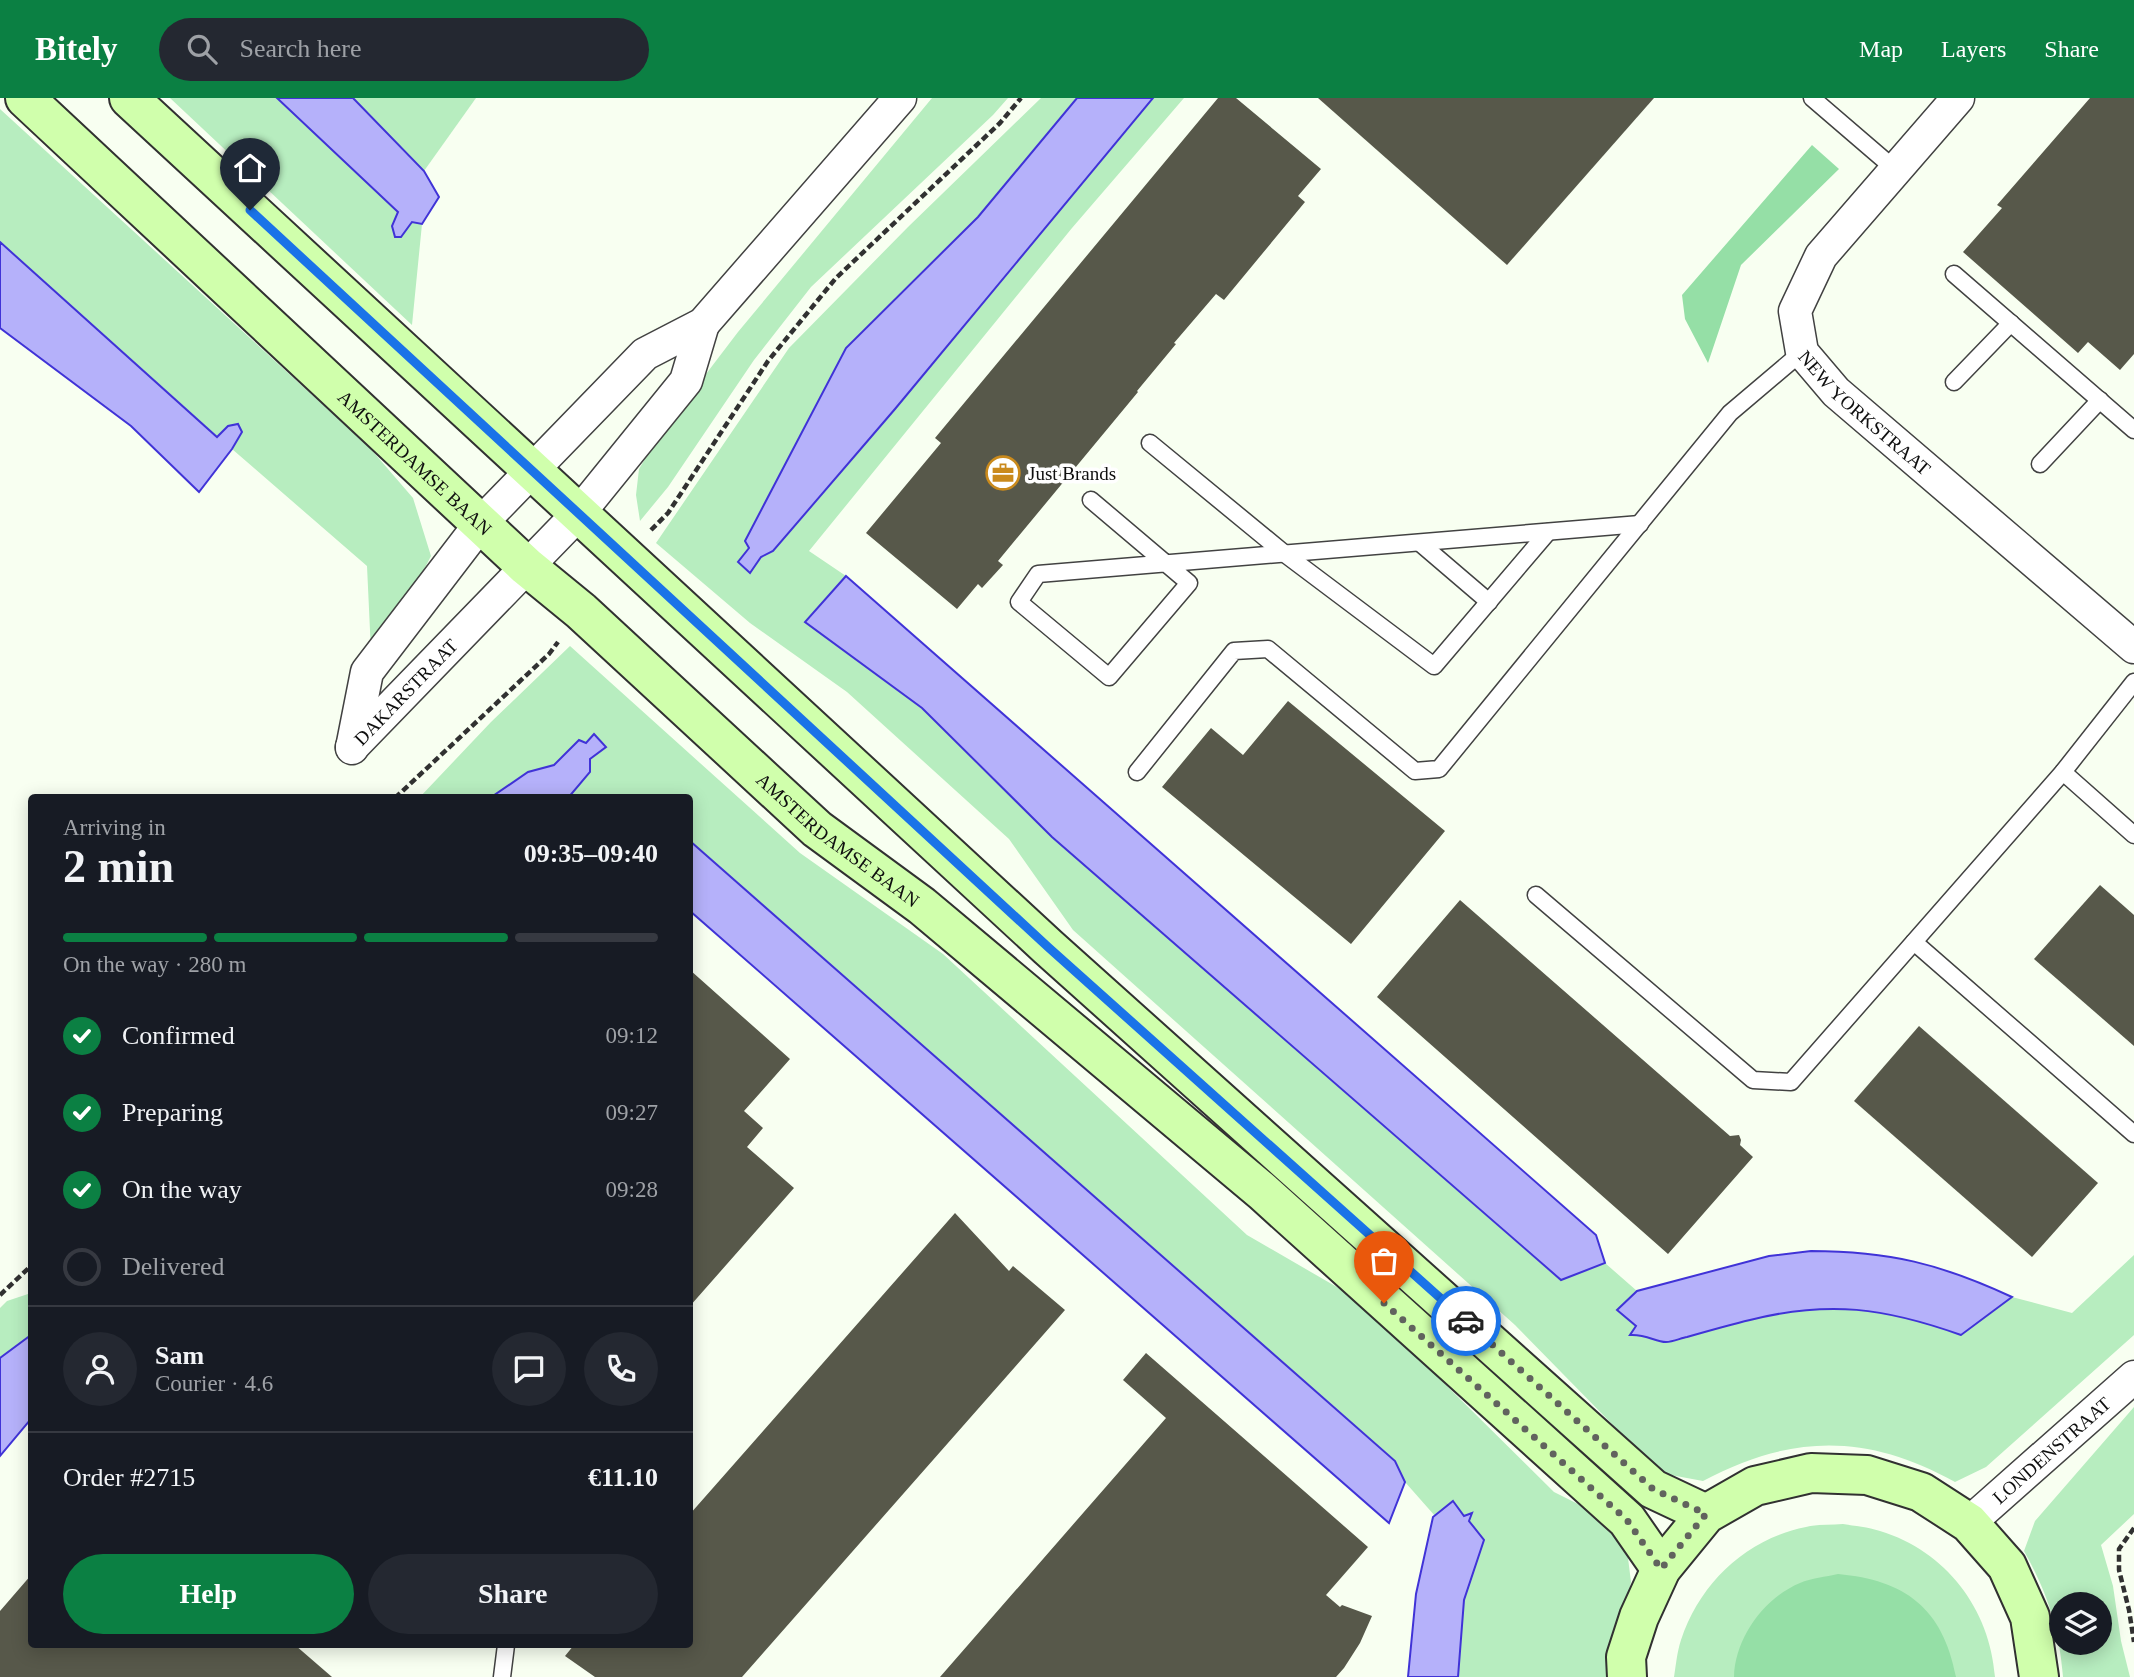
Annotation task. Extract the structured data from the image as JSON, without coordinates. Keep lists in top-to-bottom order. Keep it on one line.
{"streets":{"main road":["AMSTERDAMSE BAAN"],"street":["NEW YORKSTRAAT","DAKARSTRAAT","LONDENSTRAAT"]},"crossings":[["AMSTERDAMSE BAAN","DAKARSTRAAT"]],"places":{"office":["Just Brands"]},"page":{"header":"Bitely","search":"Search here","nav":["Map","Layers","Share"],"heading":["2 min","Arriving in","09:35–09:40"],"panel":["Sam","Courier · 4.6","Order #2715","€11.10"],"bar":"On the way · 280 m","list":[["Confirmed","09:12"],["Preparing","09:27"],["On the way","09:28"],"Delivered"],"buttons":["Help","Share"]}}
